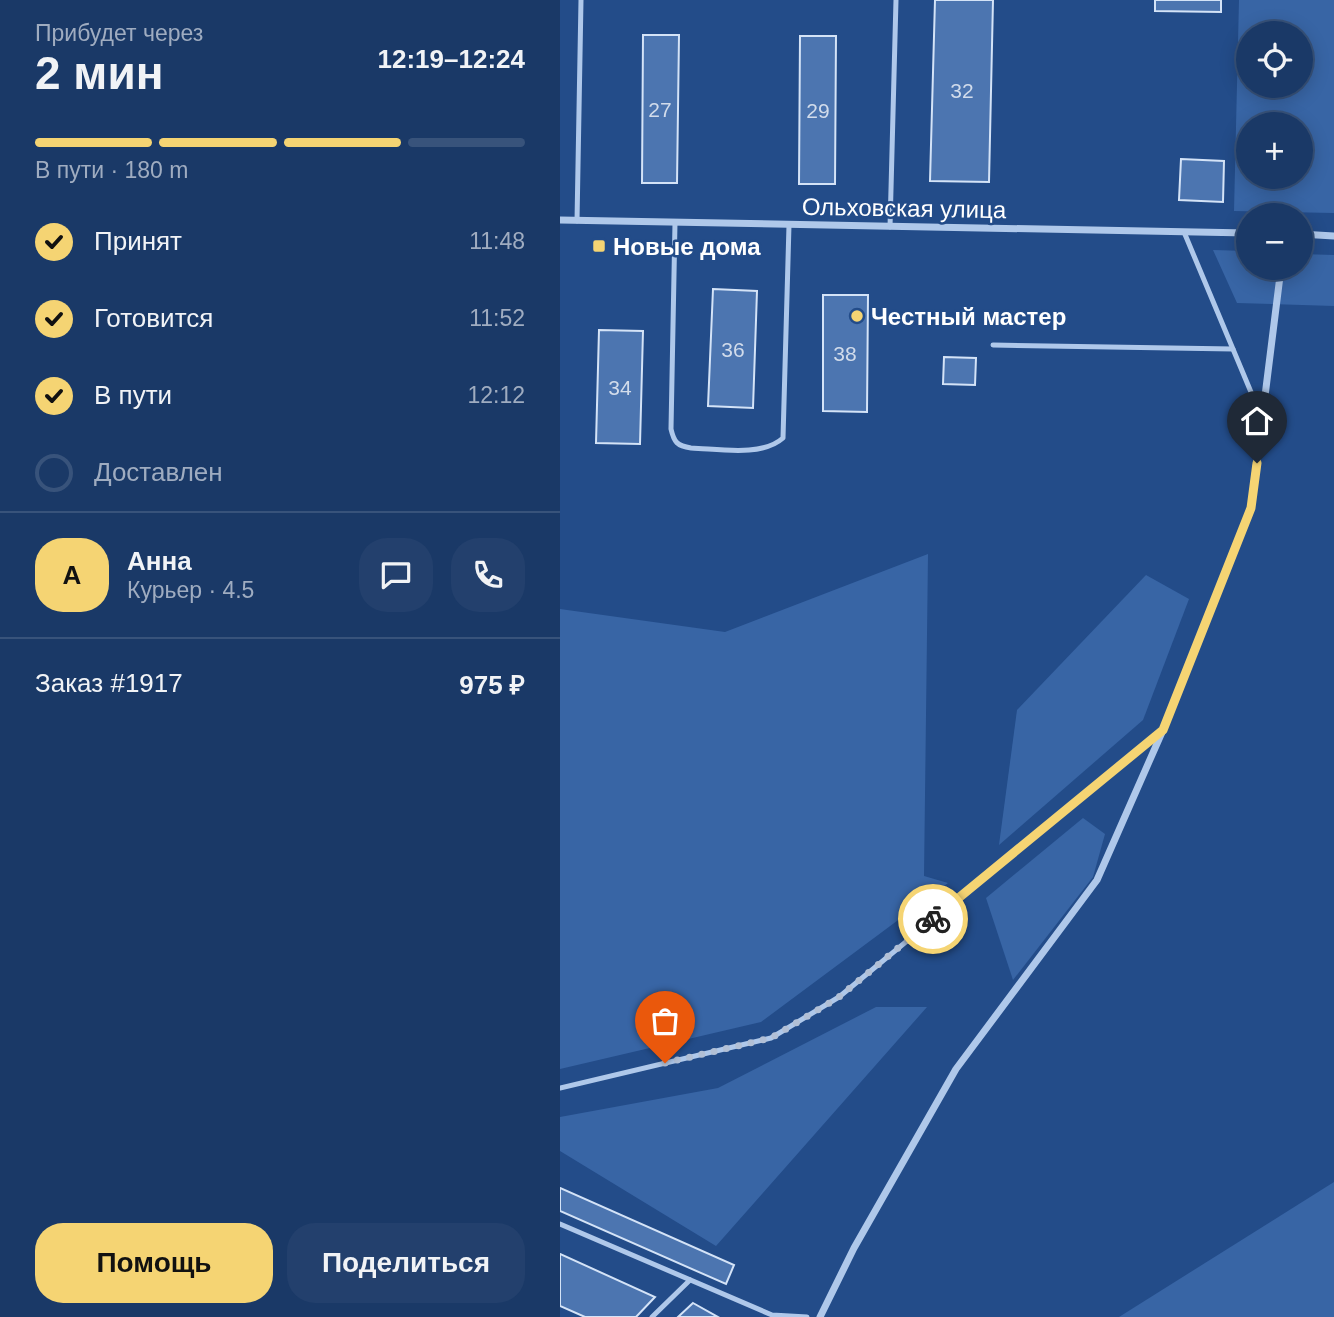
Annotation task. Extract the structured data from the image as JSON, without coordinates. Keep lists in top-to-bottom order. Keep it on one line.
{"streets":{"street":["Ольховская улица"]},"places":{"transit":["Новые дома"],"other":["Честный мастер"]},"house_numbers":["32","27","29","36","38","34"],"page":{"heading":["2 мин","Прибудет через","12:19–12:24"],"panel":["Анна","Курьер · 4.5","Заказ #1917","975 ₽"],"map_buttons":["+","−"],"bar":"В пути · 180 m","list":[["Принят","11:48"],["Готовится","11:52"],["В пути","12:12"],"Доставлен"],"round":"А","buttons":["Помощь","Поделиться"]}}
